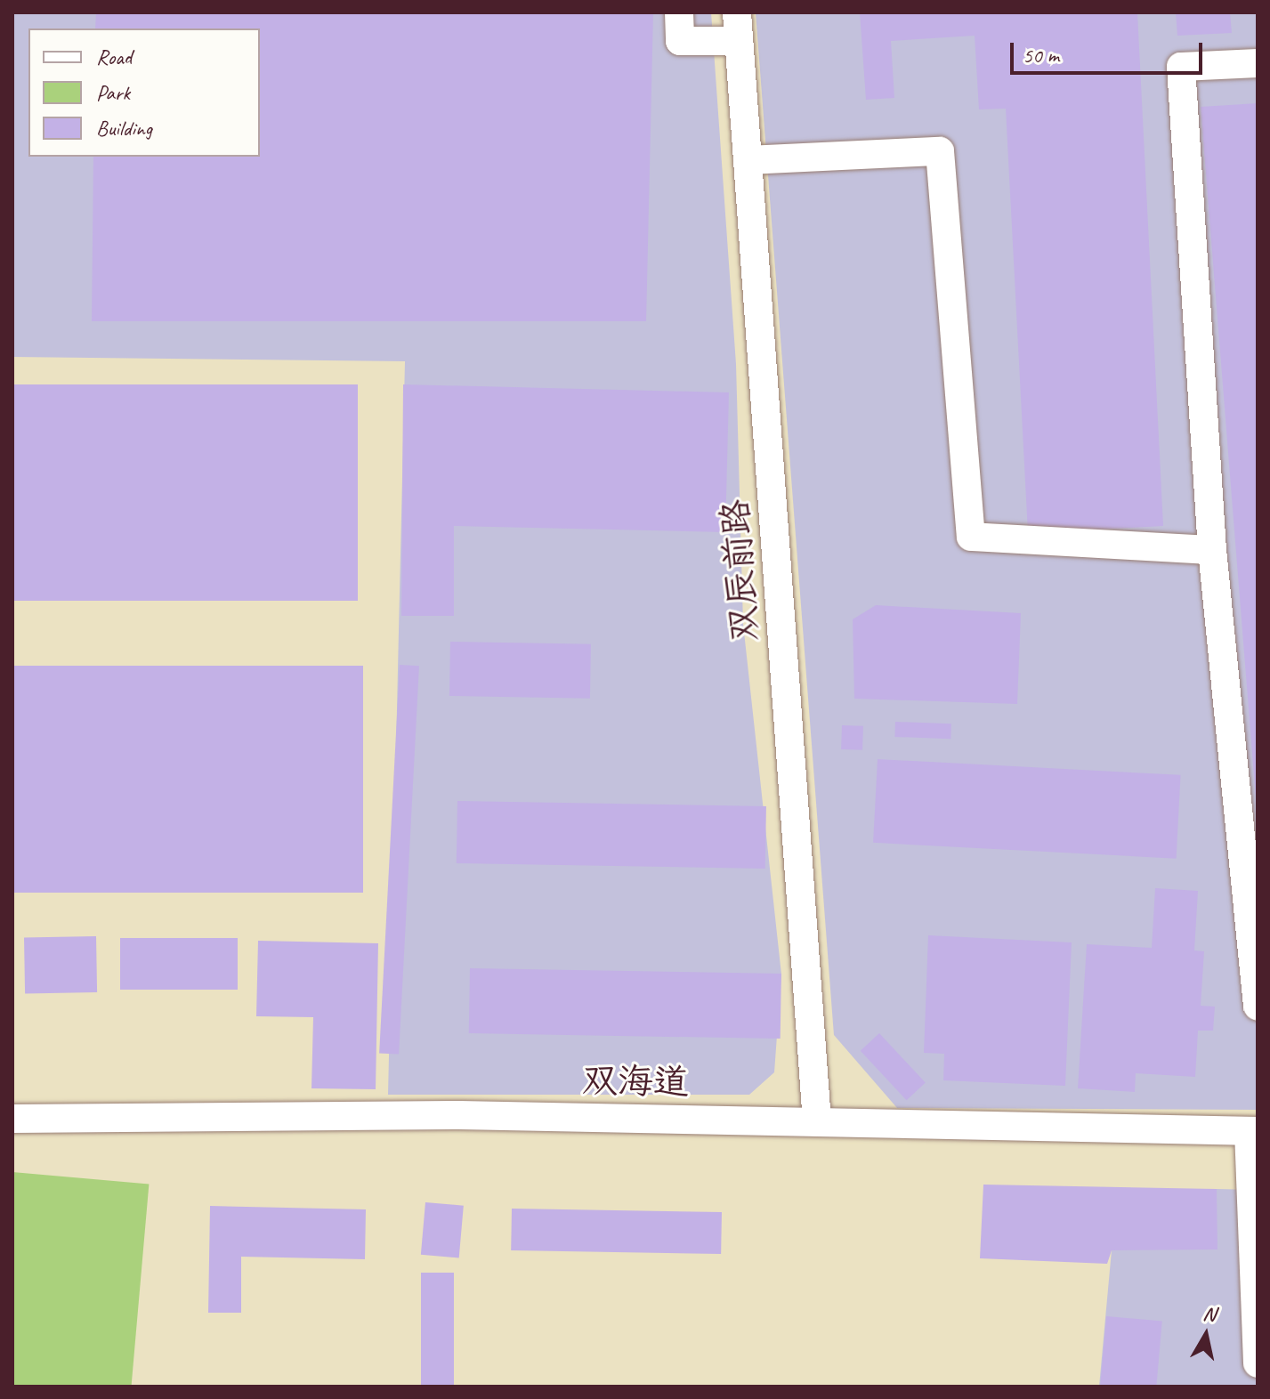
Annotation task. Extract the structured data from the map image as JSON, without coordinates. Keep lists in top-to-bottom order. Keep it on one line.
{"streets":{"street":["双辰前路","双海道"]},"crossings":[["双辰前路","双海道"]],"legend":["Road","Park","Building"],"scale_bar":"50 m","north":"top"}
